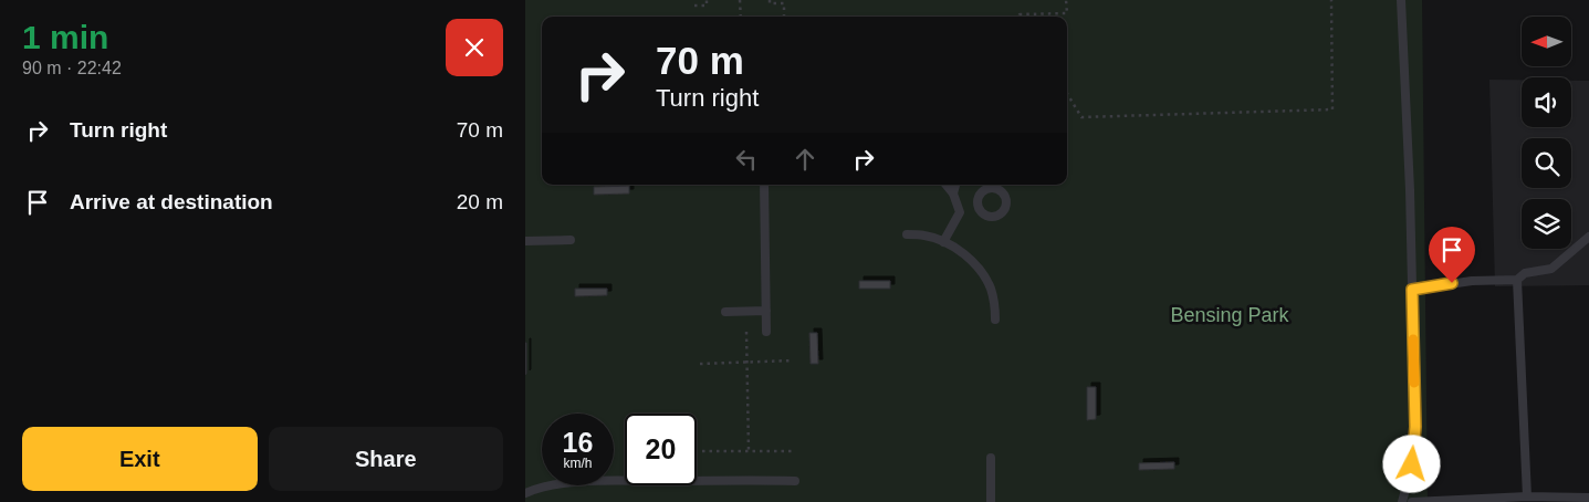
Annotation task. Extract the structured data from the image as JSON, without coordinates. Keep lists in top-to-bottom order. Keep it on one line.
{"parks":["Bensing Park"],"north":"left","page":{"heading":["1 min","90 m · 22:42"],"turn":["70 m","Turn right"],"list":[{"name":"Turn right","value":"70 m"},{"name":"Arrive at destination","value":"20 m"}],"speed":"16 km/h","limit":"20","buttons":["Exit","Share"]}}
